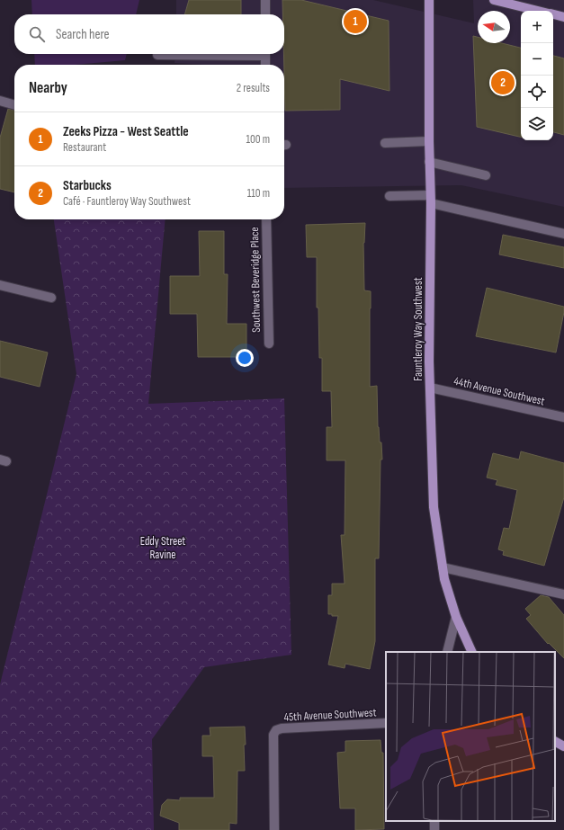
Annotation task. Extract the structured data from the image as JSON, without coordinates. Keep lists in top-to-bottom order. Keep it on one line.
{"streets":{"main road":["Fauntleroy Way Southwest"],"street":["Southwest Beveridge Place","44th Avenue Southwest","45th Avenue Southwest"]},"crossings":[["Fauntleroy Way Southwest","44th Avenue Southwest"]],"parks":["Eddy Street Ravine"],"north":"left","page":{"pins":["1","2"],"map_buttons":["+","−"],"search":"Search here","heading":["Nearby","2 results"],"list":[{"mark":"1","name":"Zeeks Pizza - West Seattle","note":"Restaurant","value":"100 m"},{"mark":"2","name":"Starbucks","note":"Café · Fauntleroy Way Southwest","value":"110 m"}]}}
